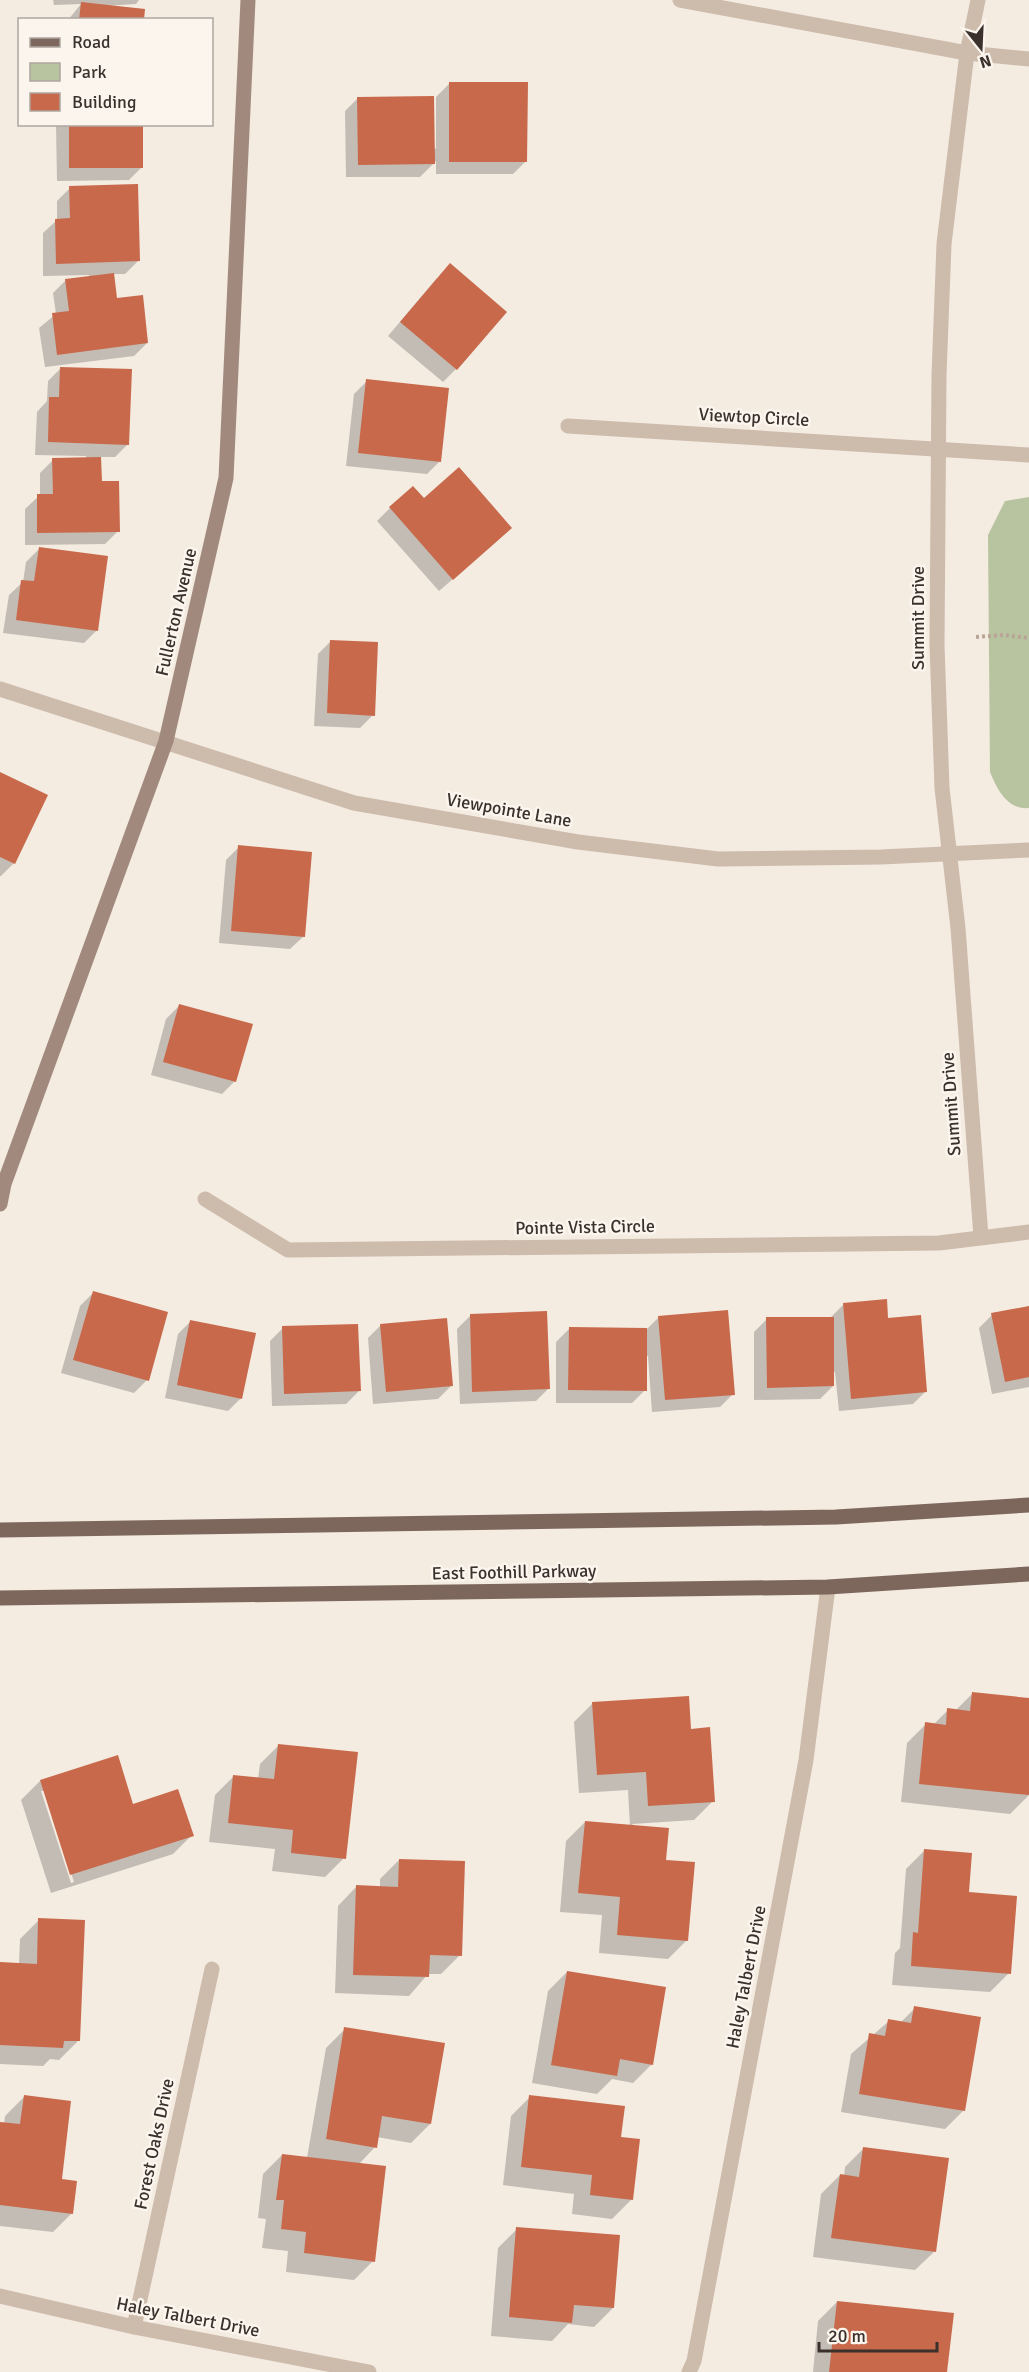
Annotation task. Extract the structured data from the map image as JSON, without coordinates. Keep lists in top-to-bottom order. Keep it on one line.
{"streets":{"main road":["Fullerton Avenue","East Foothill Parkway"],"street":["Viewtop Circle","Summit Drive","Viewpointe Lane","Pointe Vista Circle","Haley Talbert Drive","Forest Oaks Drive"]},"crossings":[["Viewtop Circle","Summit Drive"],["Fullerton Avenue","Viewpointe Lane"],["Summit Drive","Viewpointe Lane"],["Summit Drive","Pointe Vista Circle"],["East Foothill Parkway","Haley Talbert Drive"],["Haley Talbert Drive","Forest Oaks Drive"]],"legend":["Road","Park","Building"],"scale_bar":"20 m","north":"bottom"}
